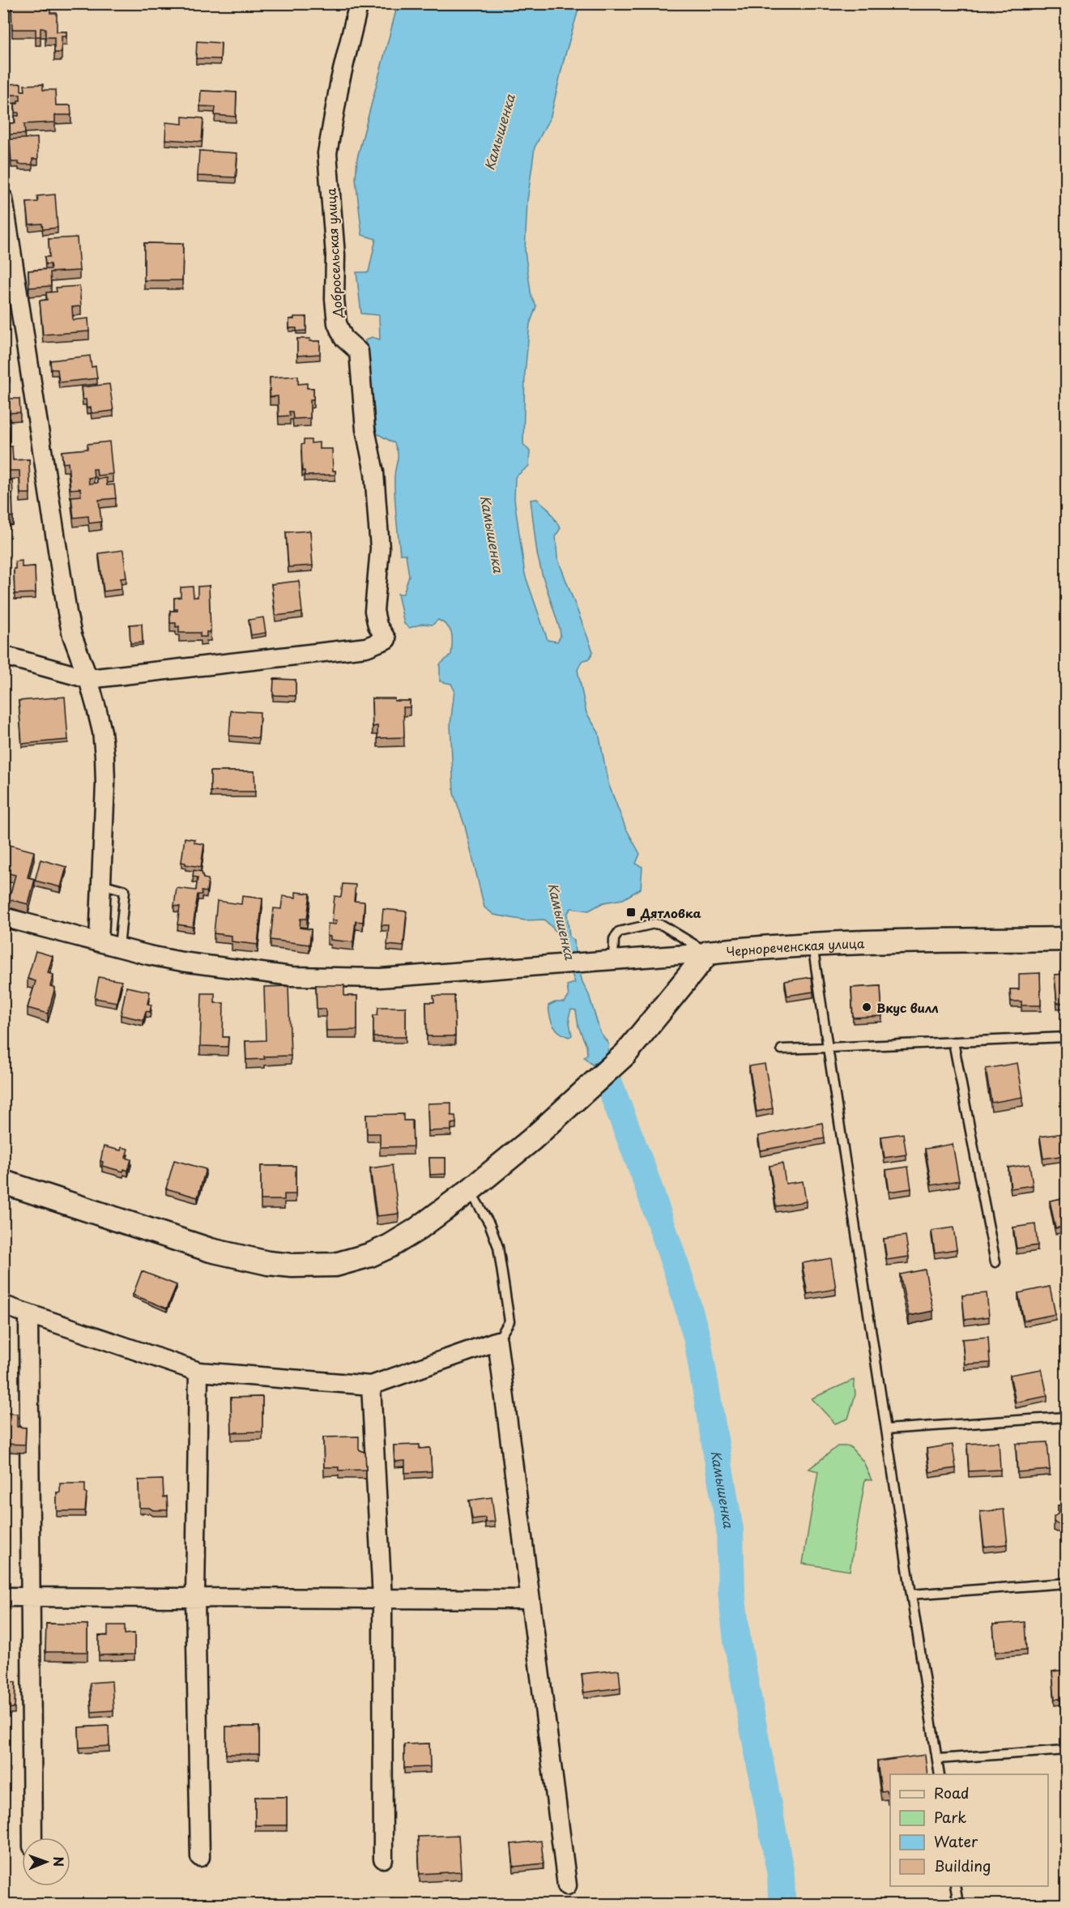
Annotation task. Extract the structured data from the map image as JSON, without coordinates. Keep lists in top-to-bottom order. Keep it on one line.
{"streets":{"street":["Добросельская улица","Чернореченская улица"]},"water":["Камышенка"],"places":{"transit":["Дятловка"],"other":["Вкус вилл"]},"legend":["Road","Park","Water","Building"],"north":"right"}
